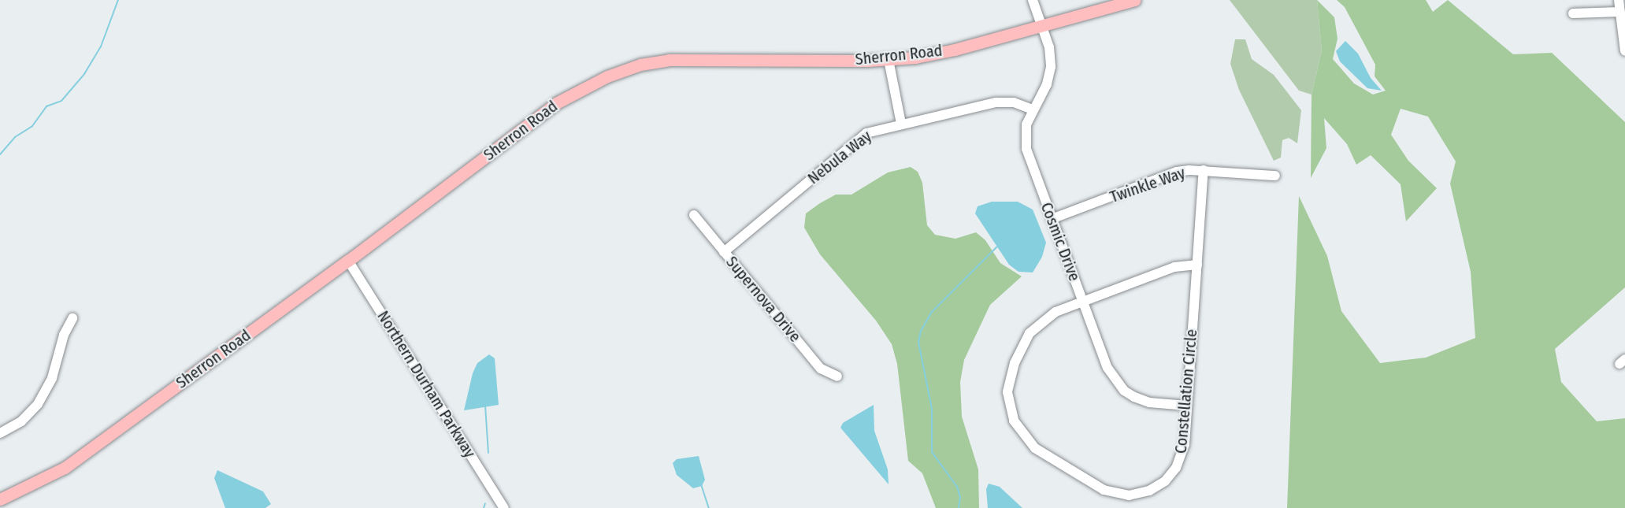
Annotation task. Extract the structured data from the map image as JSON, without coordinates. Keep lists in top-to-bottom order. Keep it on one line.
{"streets":{"main road":["Sherron Road"],"street":["Nebula Way","Twinkle Way","Cosmic Drive","Supernova Drive","Northern Durham Parkway","Constellation Circle"]},"crossings":[["Sherron Road","Cosmic Drive"],["Sherron Road","Northern Durham Parkway"],["Nebula Way","Cosmic Drive"],["Nebula Way","Supernova Drive"],["Twinkle Way","Cosmic Drive"],["Twinkle Way","Constellation Circle"],["Cosmic Drive","Constellation Circle"]]}
